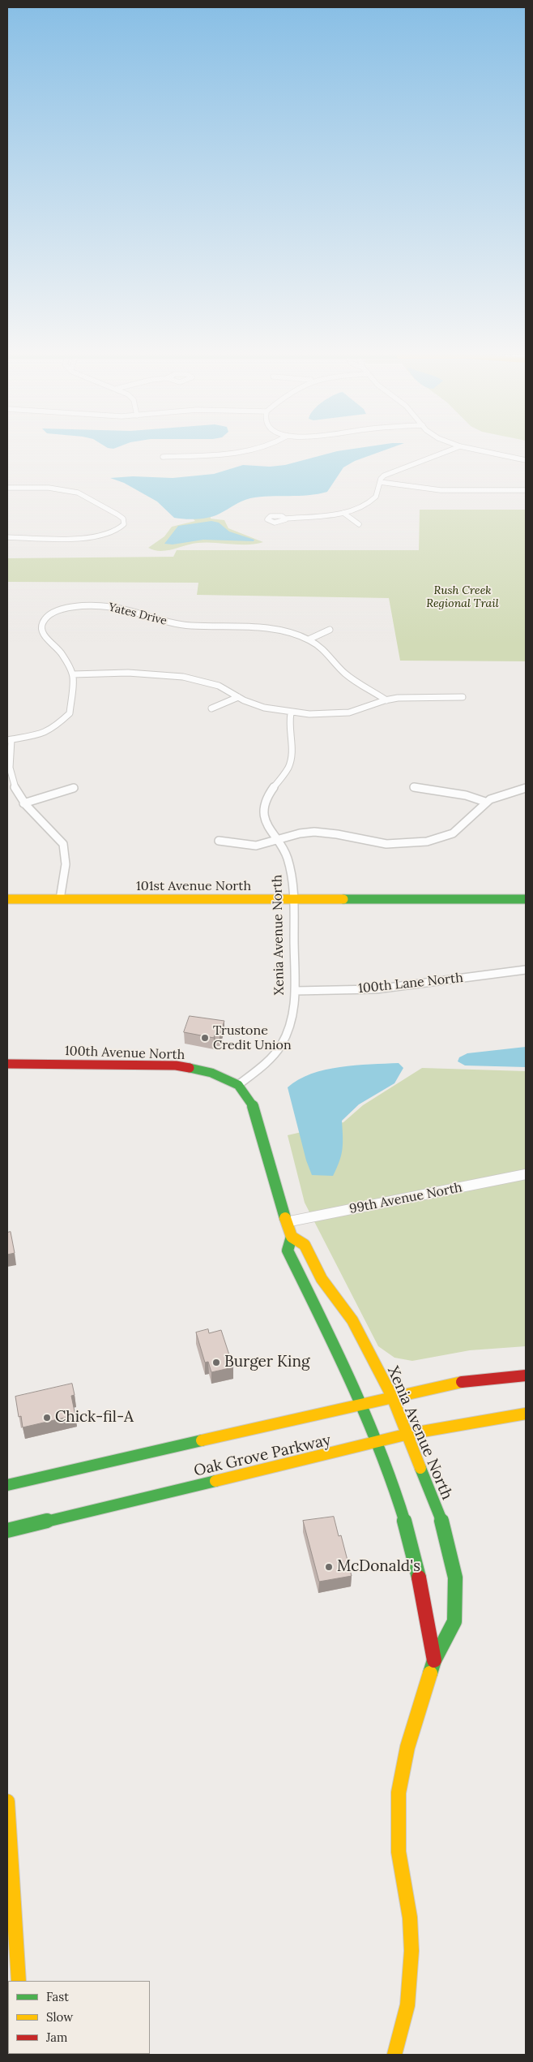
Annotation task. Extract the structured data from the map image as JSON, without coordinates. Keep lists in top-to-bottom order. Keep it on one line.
{"streets":{"street":["Yates Drive","101st Avenue North","Xenia Avenue North","100th Lane North","100th Avenue North","99th Avenue North","Oak Grove Parkway"]},"crossings":[["101st Avenue North","Xenia Avenue North"],["Xenia Avenue North","100th Lane North"],["Xenia Avenue North","100th Avenue North"],["Xenia Avenue North","99th Avenue North"],["Xenia Avenue North","Oak Grove Parkway"]],"parks":["Rush Creek Regional Trail"],"places":["Trustone Credit Union","Burger King","Chick-fil-A","McDonald's"],"legend":["Fast","Slow","Jam"]}
